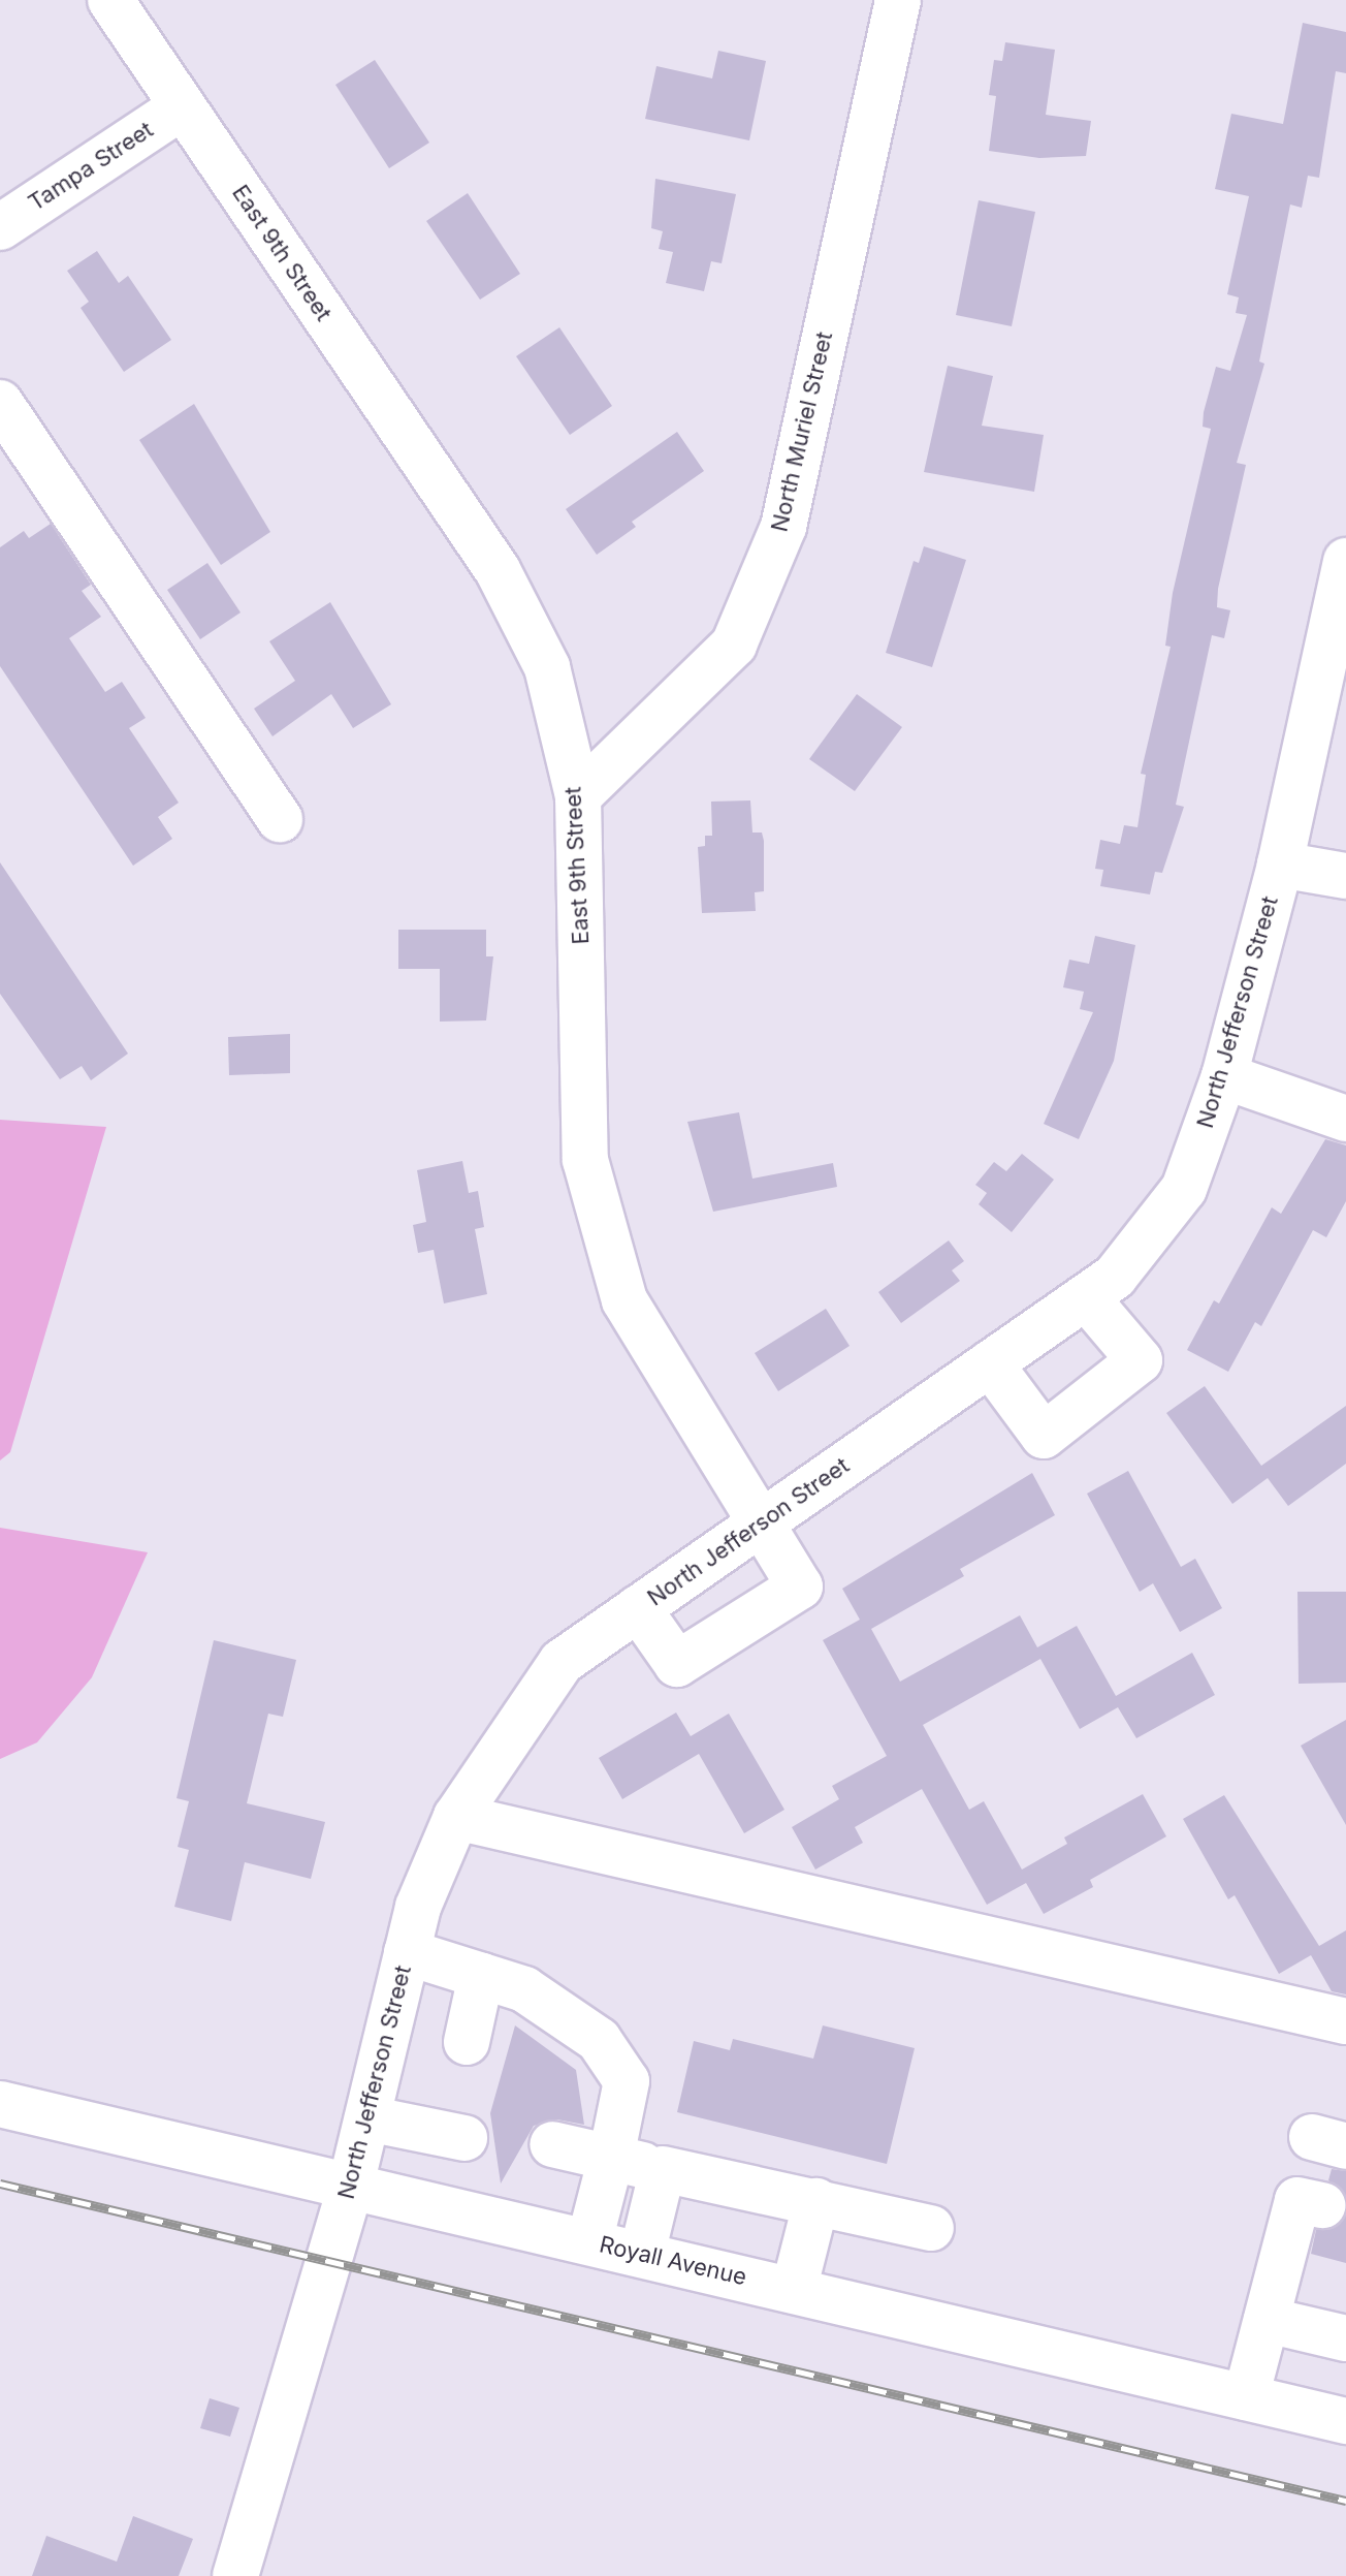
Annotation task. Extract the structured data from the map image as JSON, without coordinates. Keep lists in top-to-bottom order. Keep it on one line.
{"streets":{"street":["Tampa Street","East 9th Street","North Muriel Street","North Jefferson Street","Royall Avenue"]},"crossings":[["Tampa Street","East 9th Street"],["East 9th Street","North Muriel Street"],["East 9th Street","North Jefferson Street"],["North Jefferson Street","Royall Avenue"]]}
